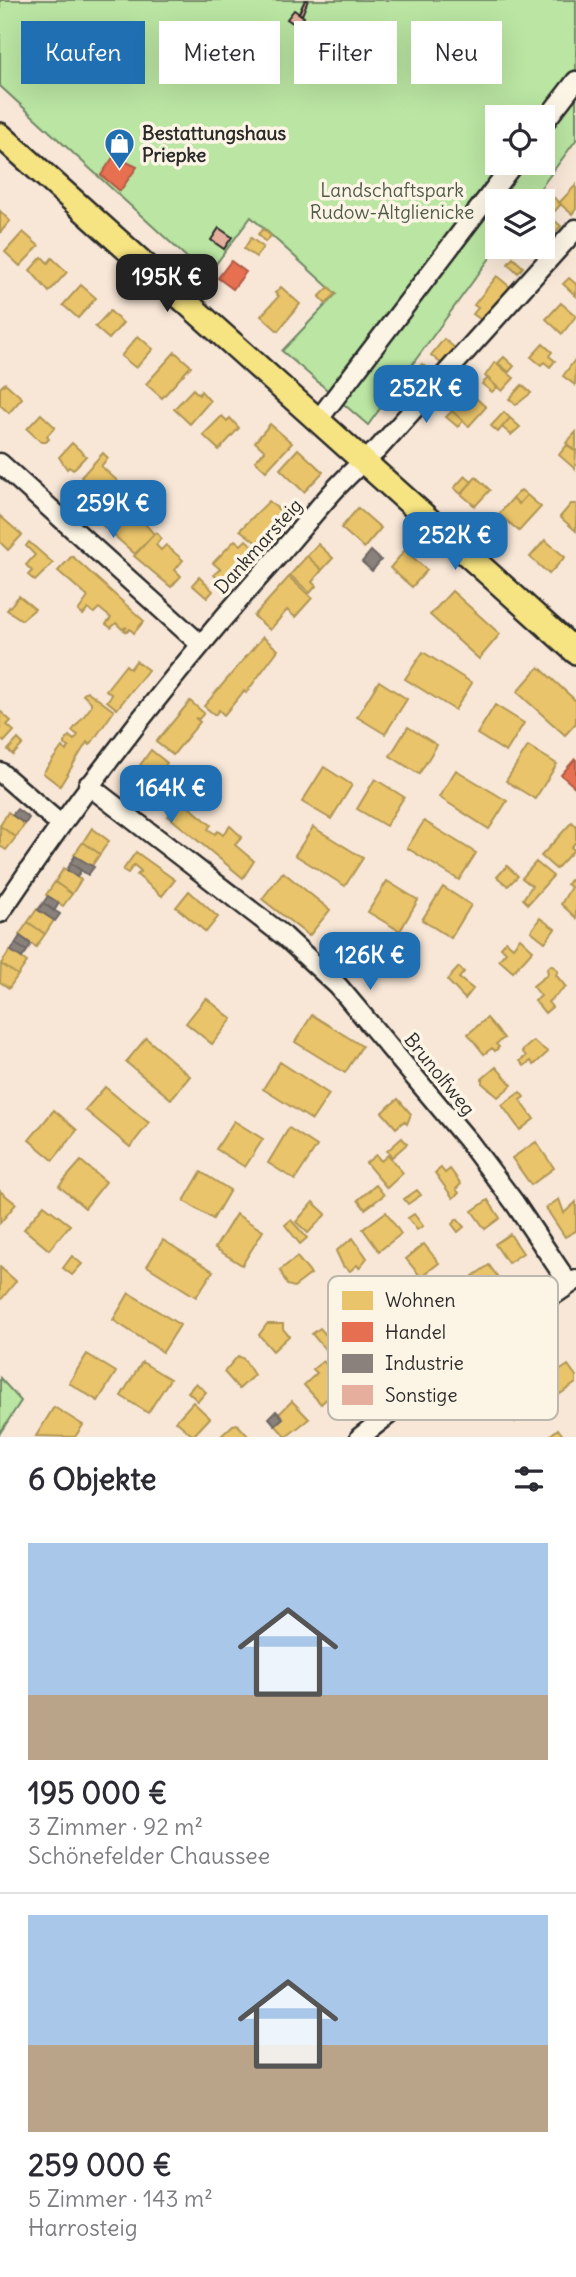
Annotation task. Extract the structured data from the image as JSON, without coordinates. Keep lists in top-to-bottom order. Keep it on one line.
{"streets":{"street":["Dankmarsteig","Brunolfweg"]},"crossings":[["Dankmarsteig","Brunolfweg"]],"parks":["Landschaftspark Rudow-Altglienicke"],"places":{"shop":["Bestattungshaus Priepke"]},"legend":["Wohnen","Handel","Industrie","Sonstige"],"page":{"chip":["Kaufen","Mieten","Filter","Neu"],"price":["195K €","252K €","259K €","252K €","164K €","126K €"],"heading":"6 Objekte","list":[{"name":"195 000 €","note":"3 Zimmer · 92 m² · Schönefelder Chaussee"},{"name":"259 000 €","note":"5 Zimmer · 143 m² · Harrosteig"}]}}
